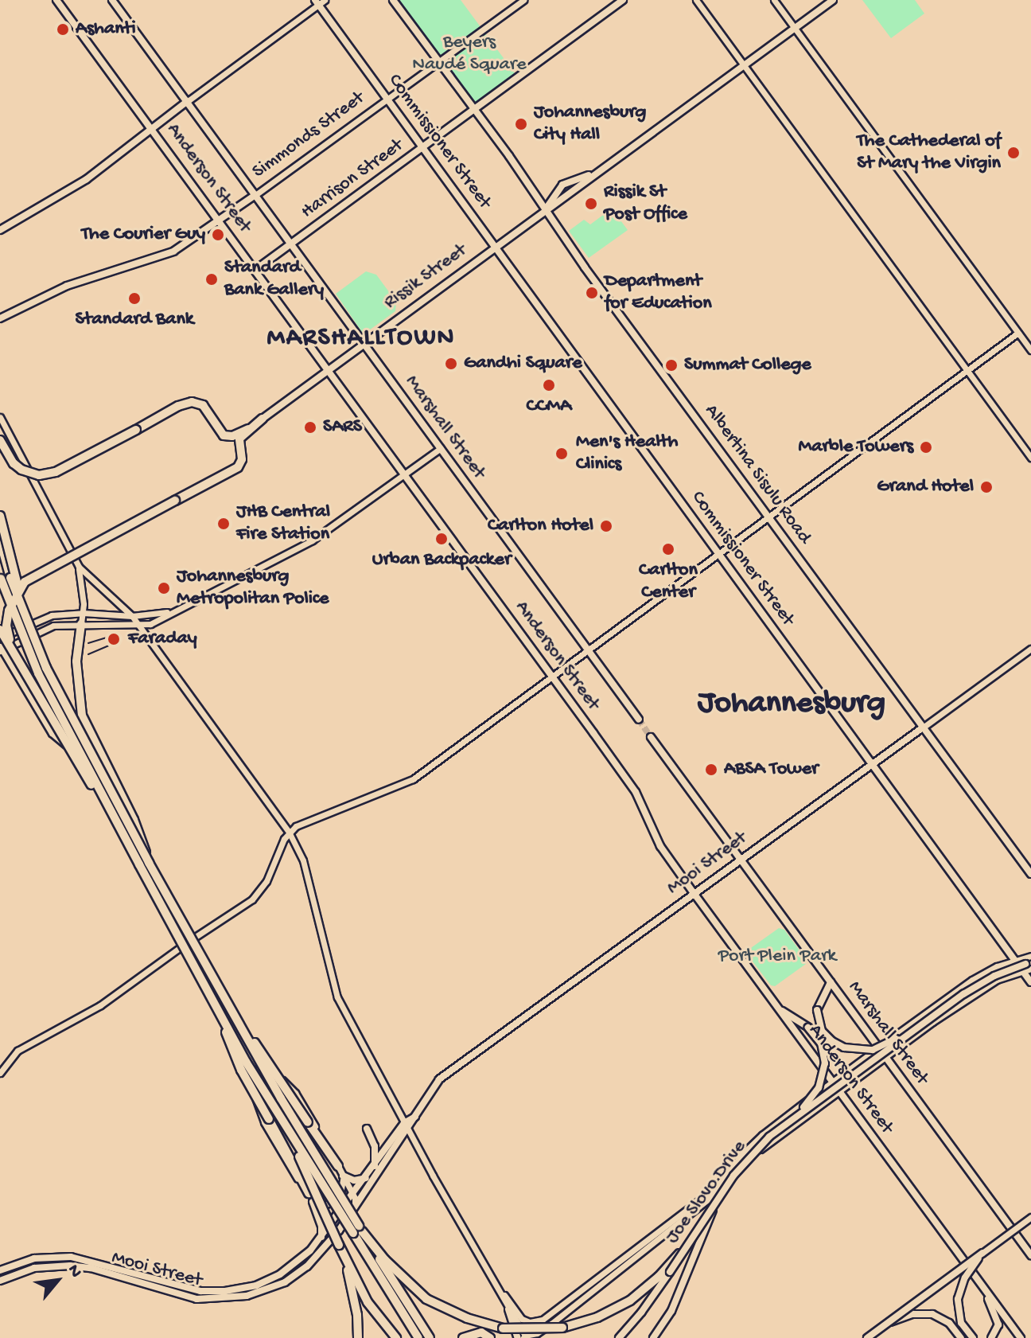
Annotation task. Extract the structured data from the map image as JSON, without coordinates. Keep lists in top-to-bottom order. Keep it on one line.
{"streets":{"main road":["Simmonds Street","Commissioner Street","Anderson Street","Harrison Street","Rissik Street","Marshall Street","Albertina Sisulu Road","Mooi Street","Joe Slovo Drive"]},"crossings":[["Simmonds Street","Commissioner Street"],["Simmonds Street","Anderson Street"],["Simmonds Street","Marshall Street"],["Simmonds Street","Albertina Sisulu Road"],["Commissioner Street","Harrison Street"],["Commissioner Street","Rissik Street"],["Commissioner Street","Mooi Street"],["Commissioner Street","Joe Slovo Drive"],["Anderson Street","Harrison Street"],["Anderson Street","Rissik Street"],["Anderson Street","Mooi Street"],["Harrison Street","Marshall Street"],["Harrison Street","Albertina Sisulu Road"],["Rissik Street","Marshall Street"],["Rissik Street","Albertina Sisulu Road"],["Marshall Street","Mooi Street"],["Albertina Sisulu Road","Mooi Street"]],"districts":["MARSHALLTOWN","Johannesburg"],"parks":["Beyers Naudé Square","Port Plein Park"],"places":["Ashanti","Johannesburg City Hall","The Cathederal of St Mary the Virgin","Rissik St Post Office","The Courier Guy","Standard Bank Gallery","Department for Education","Standard Bank","Gandhi Square","Summat College","CCMA","SARS","Marble Towers","Men's Health Clinics","Grand Hotel","JHB Central Fire Station","Carlton Hotel","Urban Backpacker","Carlton Center","Johannesburg Metropolitan Police","Faraday","ABSA Tower"],"north":"top right"}
